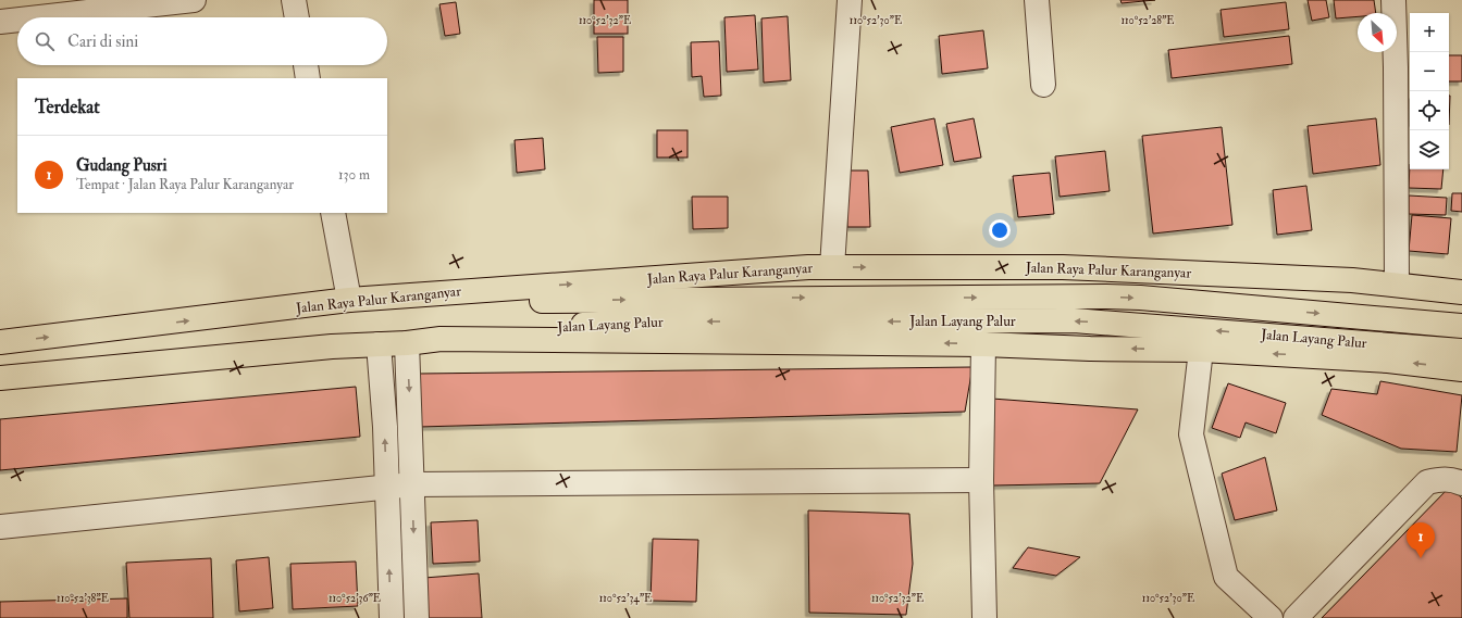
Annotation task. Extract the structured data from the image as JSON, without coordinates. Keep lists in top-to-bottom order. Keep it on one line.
{"streets":{"main road":["Jalan Raya Palur Karanganyar","Jalan Layang Palur"]},"crossings":[["Jalan Raya Palur Karanganyar","Jalan Layang Palur"]],"north":"bottom right","page":{"map_buttons":["+","−"],"search":"Cari di sini","heading":"Terdekat","list":[{"mark":"1","name":"Gudang Pusri","note":"Tempat · Jalan Raya Palur Karanganyar","value":"130 m"}],"pins":"1"},"coordinates":["110°52'32\"E","110°52'30\"E","110°52'28\"E","110°52'38\"E","110°52'36\"E","110°52'34\"E"]}
